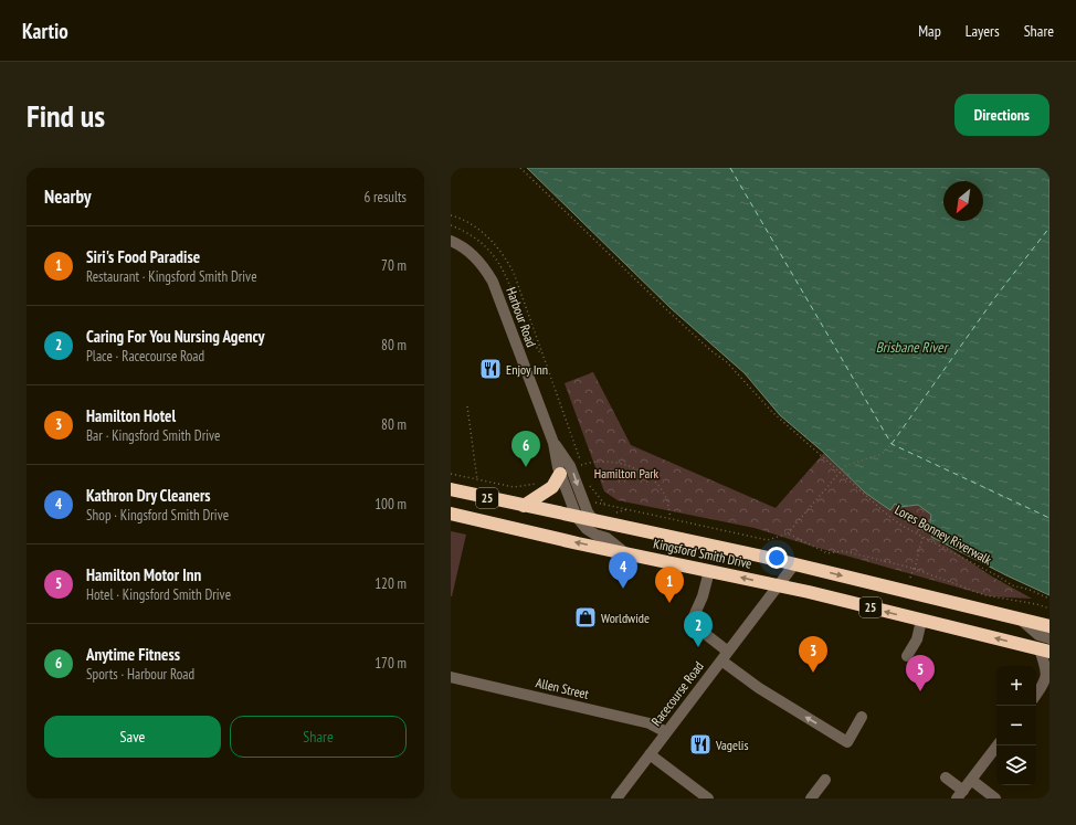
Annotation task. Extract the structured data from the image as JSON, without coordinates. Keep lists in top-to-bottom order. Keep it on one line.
{"streets":{"highway":["25","Kingsford Smith Drive"],"street":["Harbour Road","Allen Street","Racecourse Road"],"path":["Lores Bonney Riverwalk"]},"crossings":[["Harbour Road","Kingsford Smith Drive"],["Kingsford Smith Drive","Racecourse Road"],["Allen Street","Racecourse Road"]],"water":["Brisbane River"],"parks":["Hamilton Park"],"places":{"restaurant":["Enjoy Inn","Vagelis"],"shop":["Worldwide"]},"north":"bottom left","page":{"header":"Kartio","nav":["Map","Layers","Share"],"buttons":["Directions",["Save","Share"]],"title":"Find us","heading":["Nearby","6 results"],"list":[{"mark":"1","name":"Siri's Food Paradise","note":"Restaurant · Kingsford Smith Drive","value":"70 m"},{"mark":"2","name":"Caring For You Nursing Agency","note":"Place · Racecourse Road","value":"80 m"},{"mark":"3","name":"Hamilton Hotel","note":"Bar · Kingsford Smith Drive","value":"80 m"},{"mark":"4","name":"Kathron Dry Cleaners","note":"Shop · Kingsford Smith Drive","value":"100 m"},{"mark":"5","name":"Hamilton Motor Inn","note":"Hotel · Kingsford Smith Drive","value":"120 m"},{"mark":"6","name":"Anytime Fitness","note":"Sports · Harbour Road","value":"170 m"}],"pins":["6","4","1","2","3","5"],"map_buttons":["+","−"]}}
